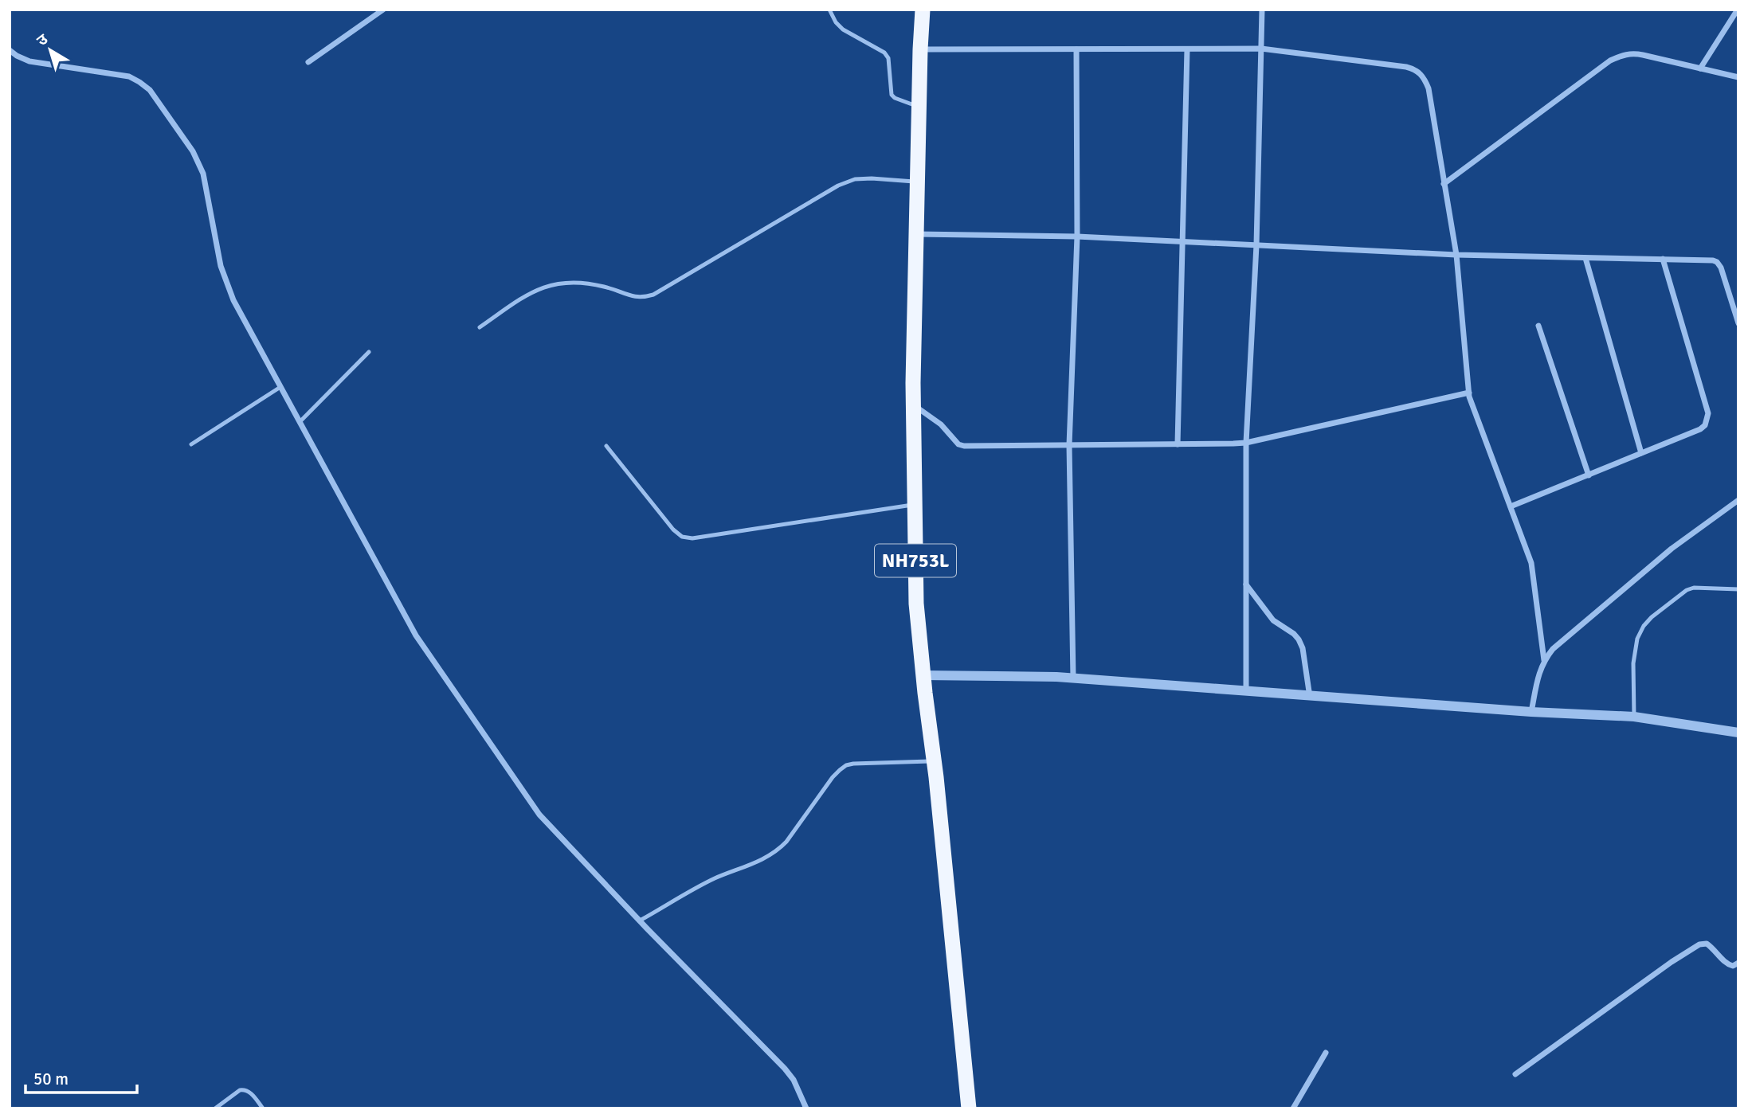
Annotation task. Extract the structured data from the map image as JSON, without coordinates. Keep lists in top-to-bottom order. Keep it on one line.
{"streets":{"highway":["NH753L"]},"scale_bar":"50 m","north":"top left"}
